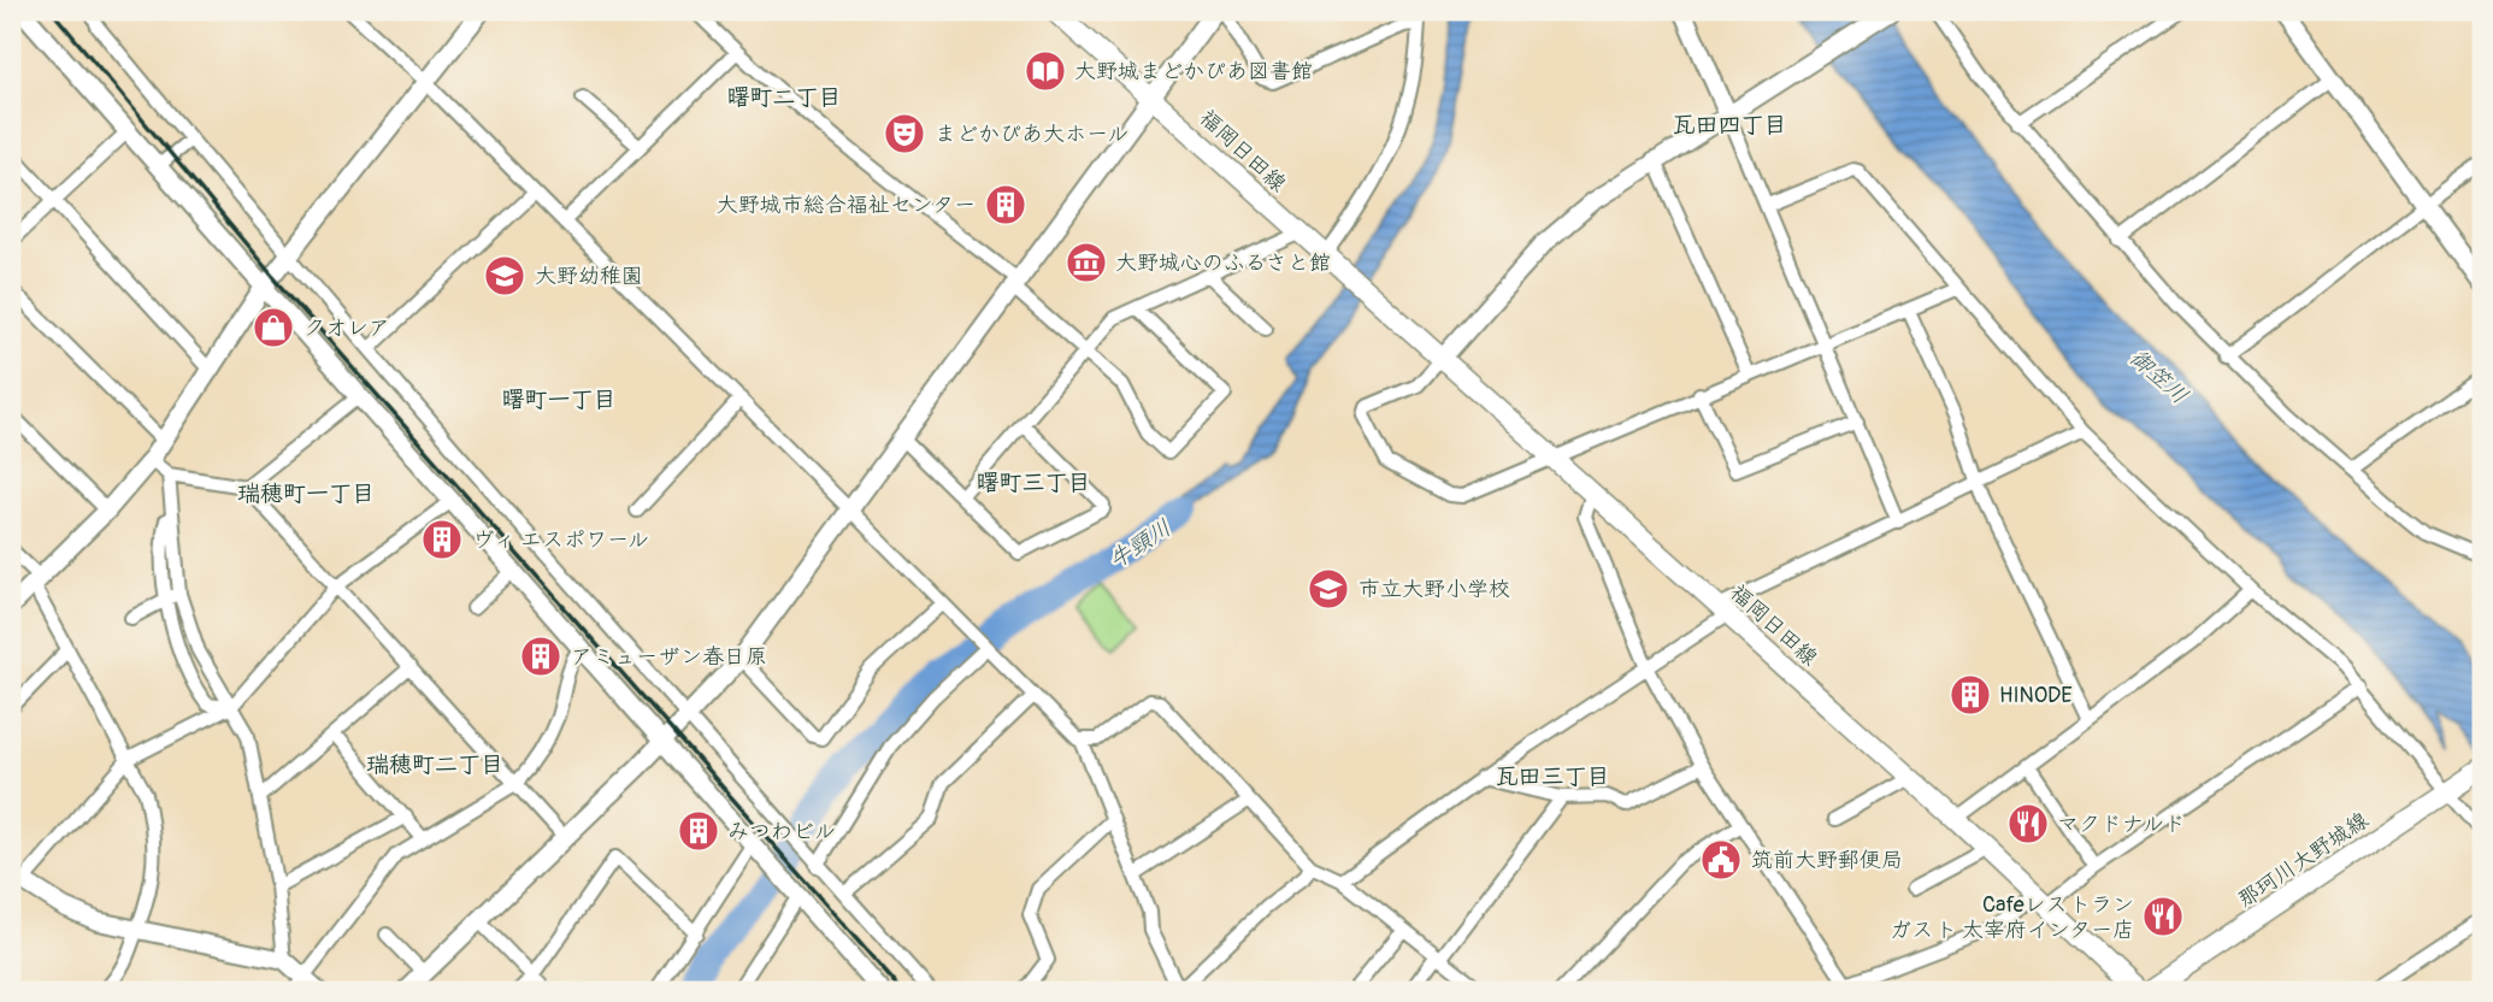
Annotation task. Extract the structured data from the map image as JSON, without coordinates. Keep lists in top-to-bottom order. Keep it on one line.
{"streets":{"main road":["福岡日田線","那珂川大野城線"]},"districts":["曙町二丁目","瓦田四丁目","曙町一丁目","曙町三丁目","瑞穂町一丁目","瑞穂町二丁目","瓦田三丁目"],"water":["御笠川","牛頸川"],"places":{"library":["大野城まどかぴあ図書館"],"theatre":["まどかぴあ大ホール"],"building":["大野城市総合福祉センター","ヴィ エスポワール","アミューザン春日原","HINODE","みつわビル"],"museum":["大野城心のふるさと館"],"school or university":["大野幼稚園","市立大野小学校"],"shop":["クオレア"],"restaurant":["マクドナルド","Cafeレストラン ガスト 太宰府インター店"],"public building":["筑前大野郵便局"]}}
